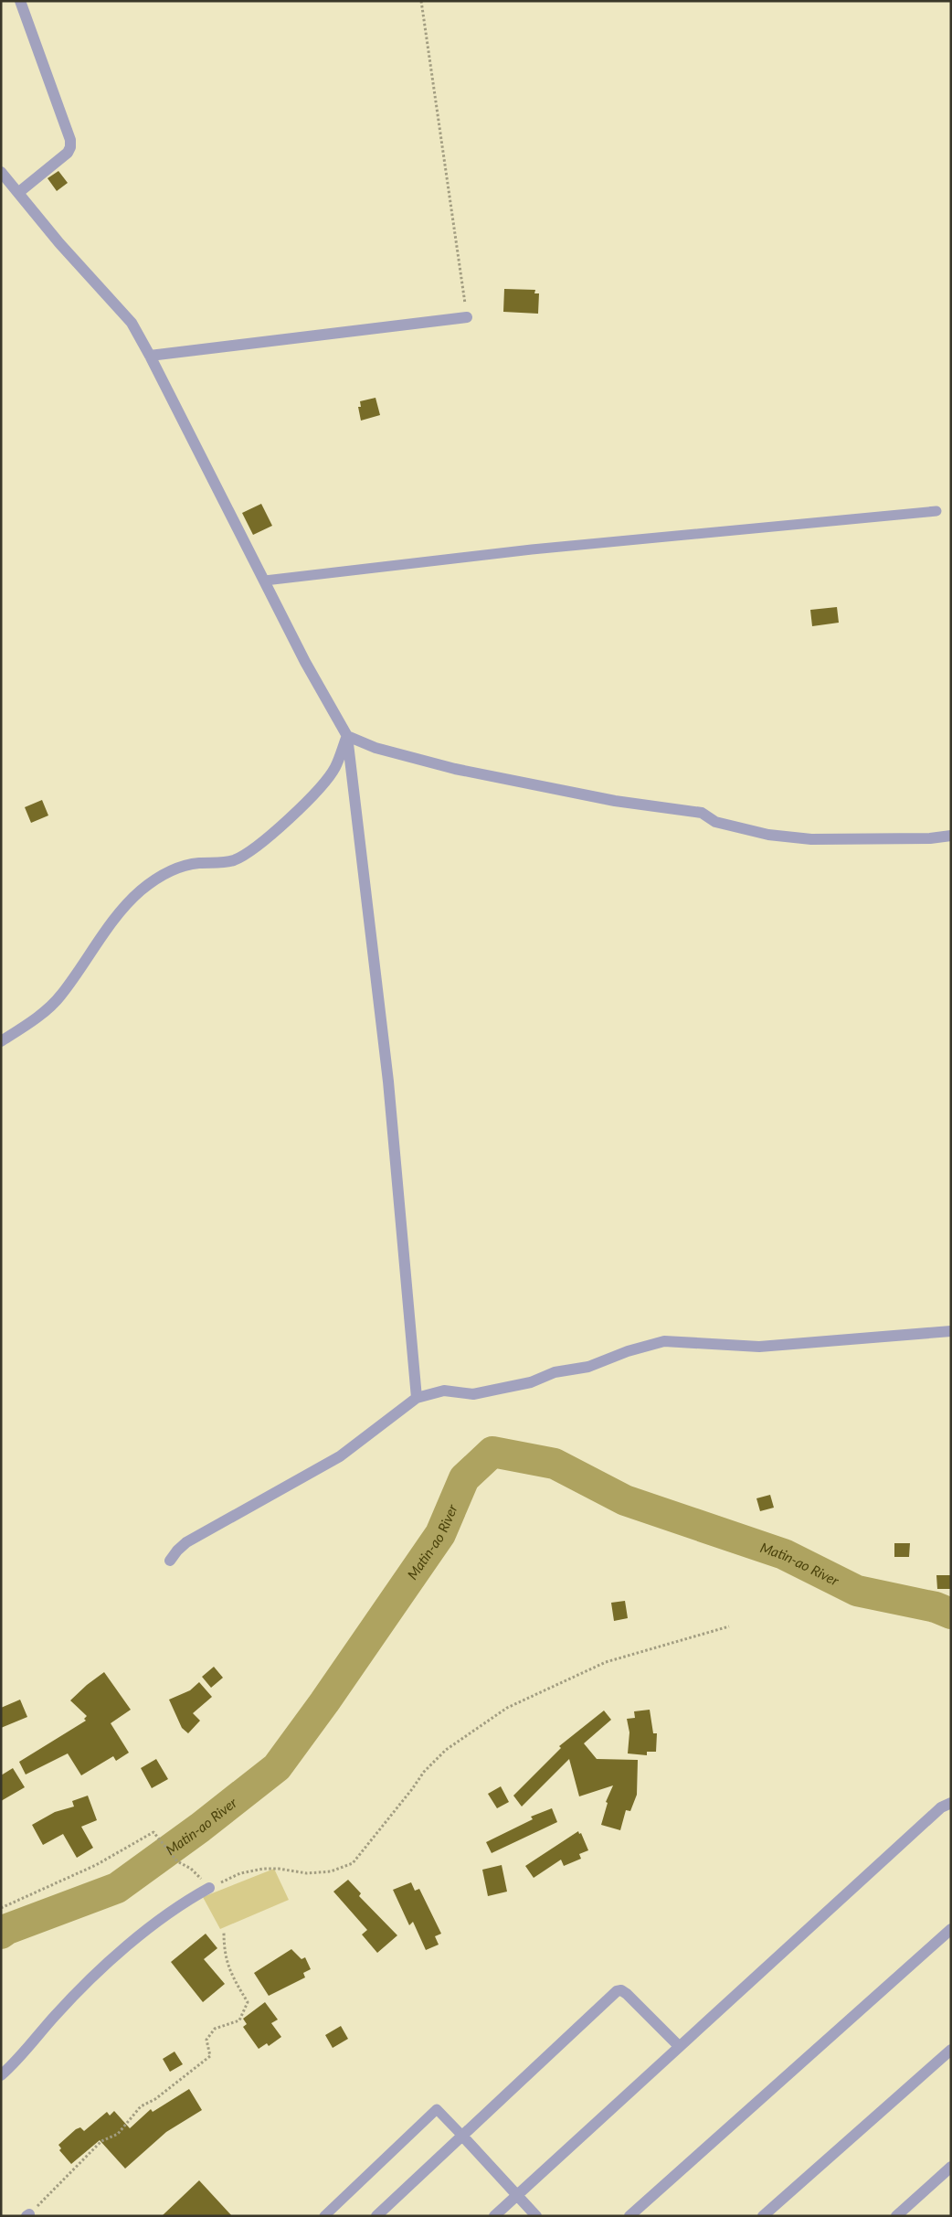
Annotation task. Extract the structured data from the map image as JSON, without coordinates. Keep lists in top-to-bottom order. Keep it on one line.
{"water":["Matin-ao River"]}
